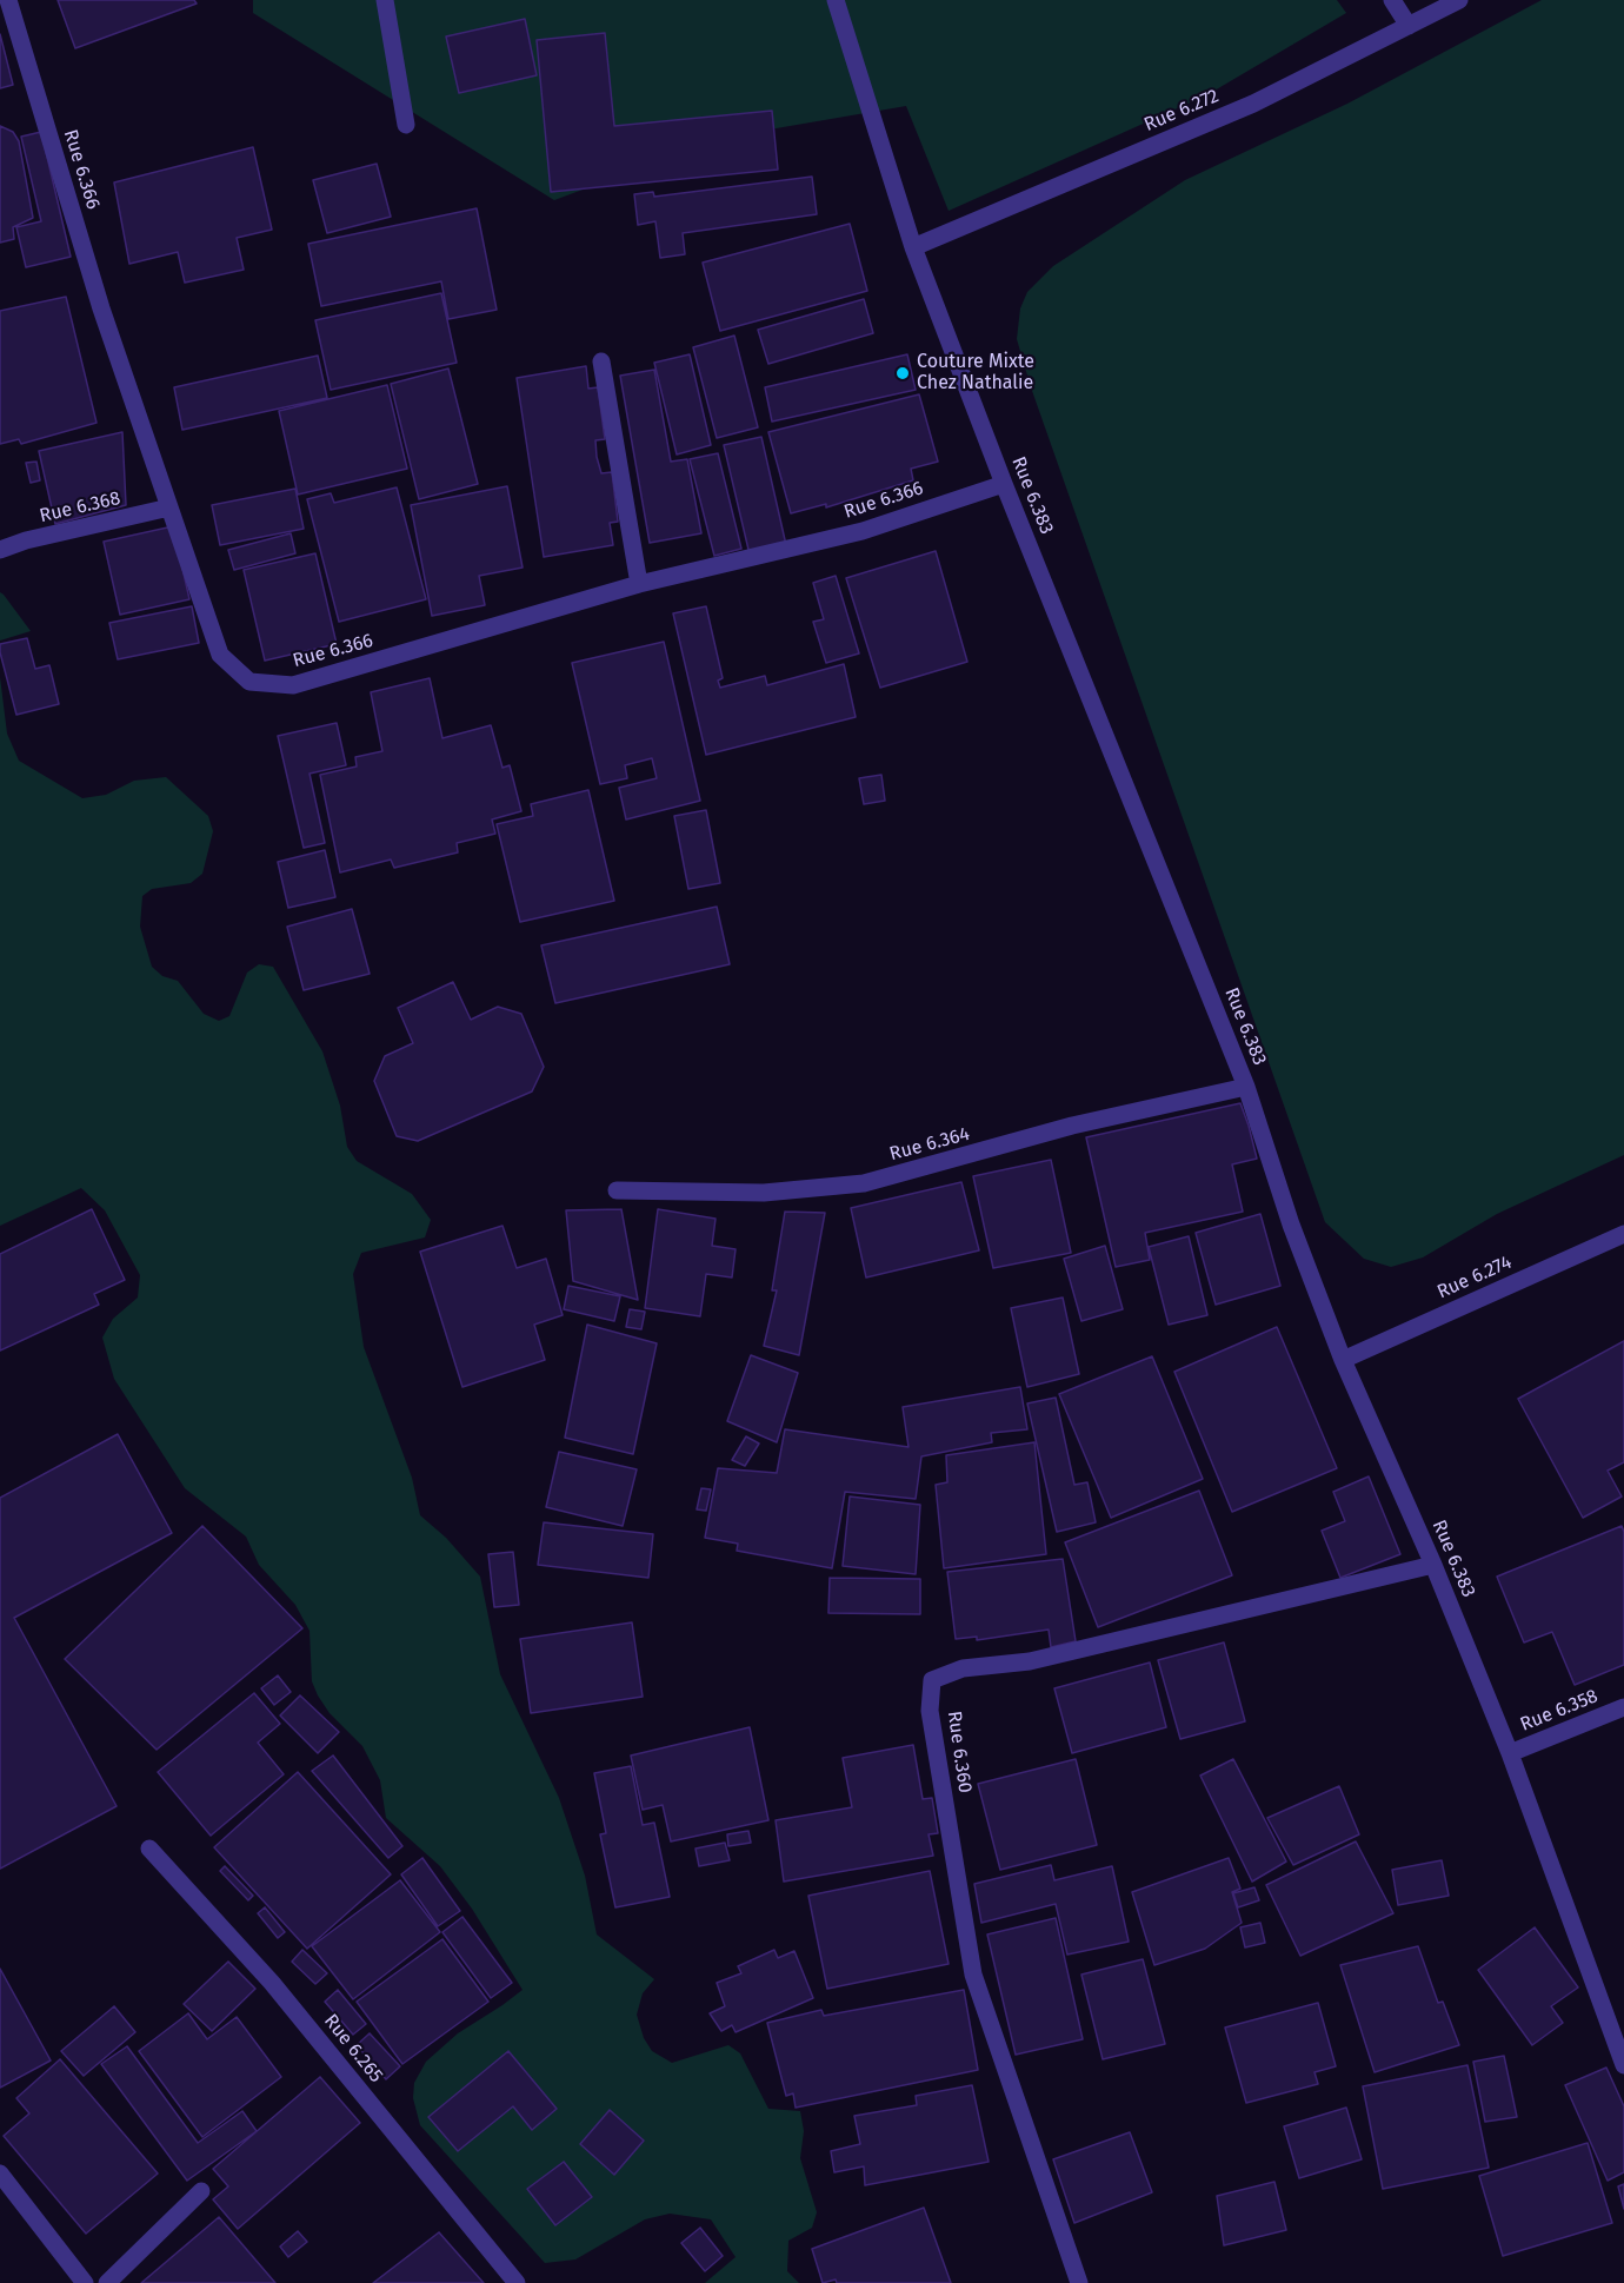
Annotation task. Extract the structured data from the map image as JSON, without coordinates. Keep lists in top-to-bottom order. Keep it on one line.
{"streets":{"street":["Rue 6.272","Rue 6.366","Rue 6.383","Rue 6.368","Rue 6.364","Rue 6.274","Rue 6.358","Rue 6.360","Rue 6.265"]},"crossings":[["Rue 6.272","Rue 6.383"],["Rue 6.366","Rue 6.383"],["Rue 6.366","Rue 6.368"],["Rue 6.383","Rue 6.364"],["Rue 6.383","Rue 6.274"],["Rue 6.383","Rue 6.358"],["Rue 6.383","Rue 6.360"]],"places":["Couture Mixte Chez Nathalie"]}
